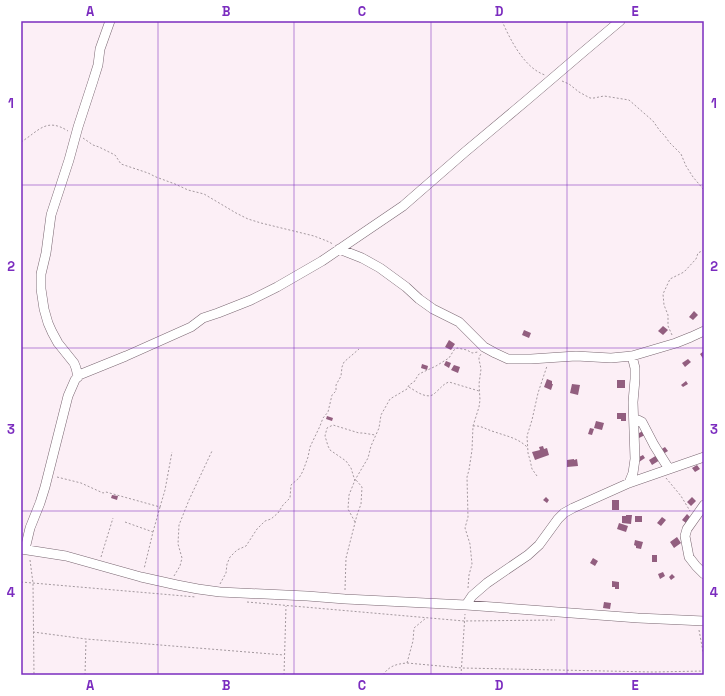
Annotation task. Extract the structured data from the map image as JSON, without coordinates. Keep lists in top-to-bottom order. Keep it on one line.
{"grid":{"columns":["A","B","C","D","E"],"rows":["1","2","3","4"]}}
